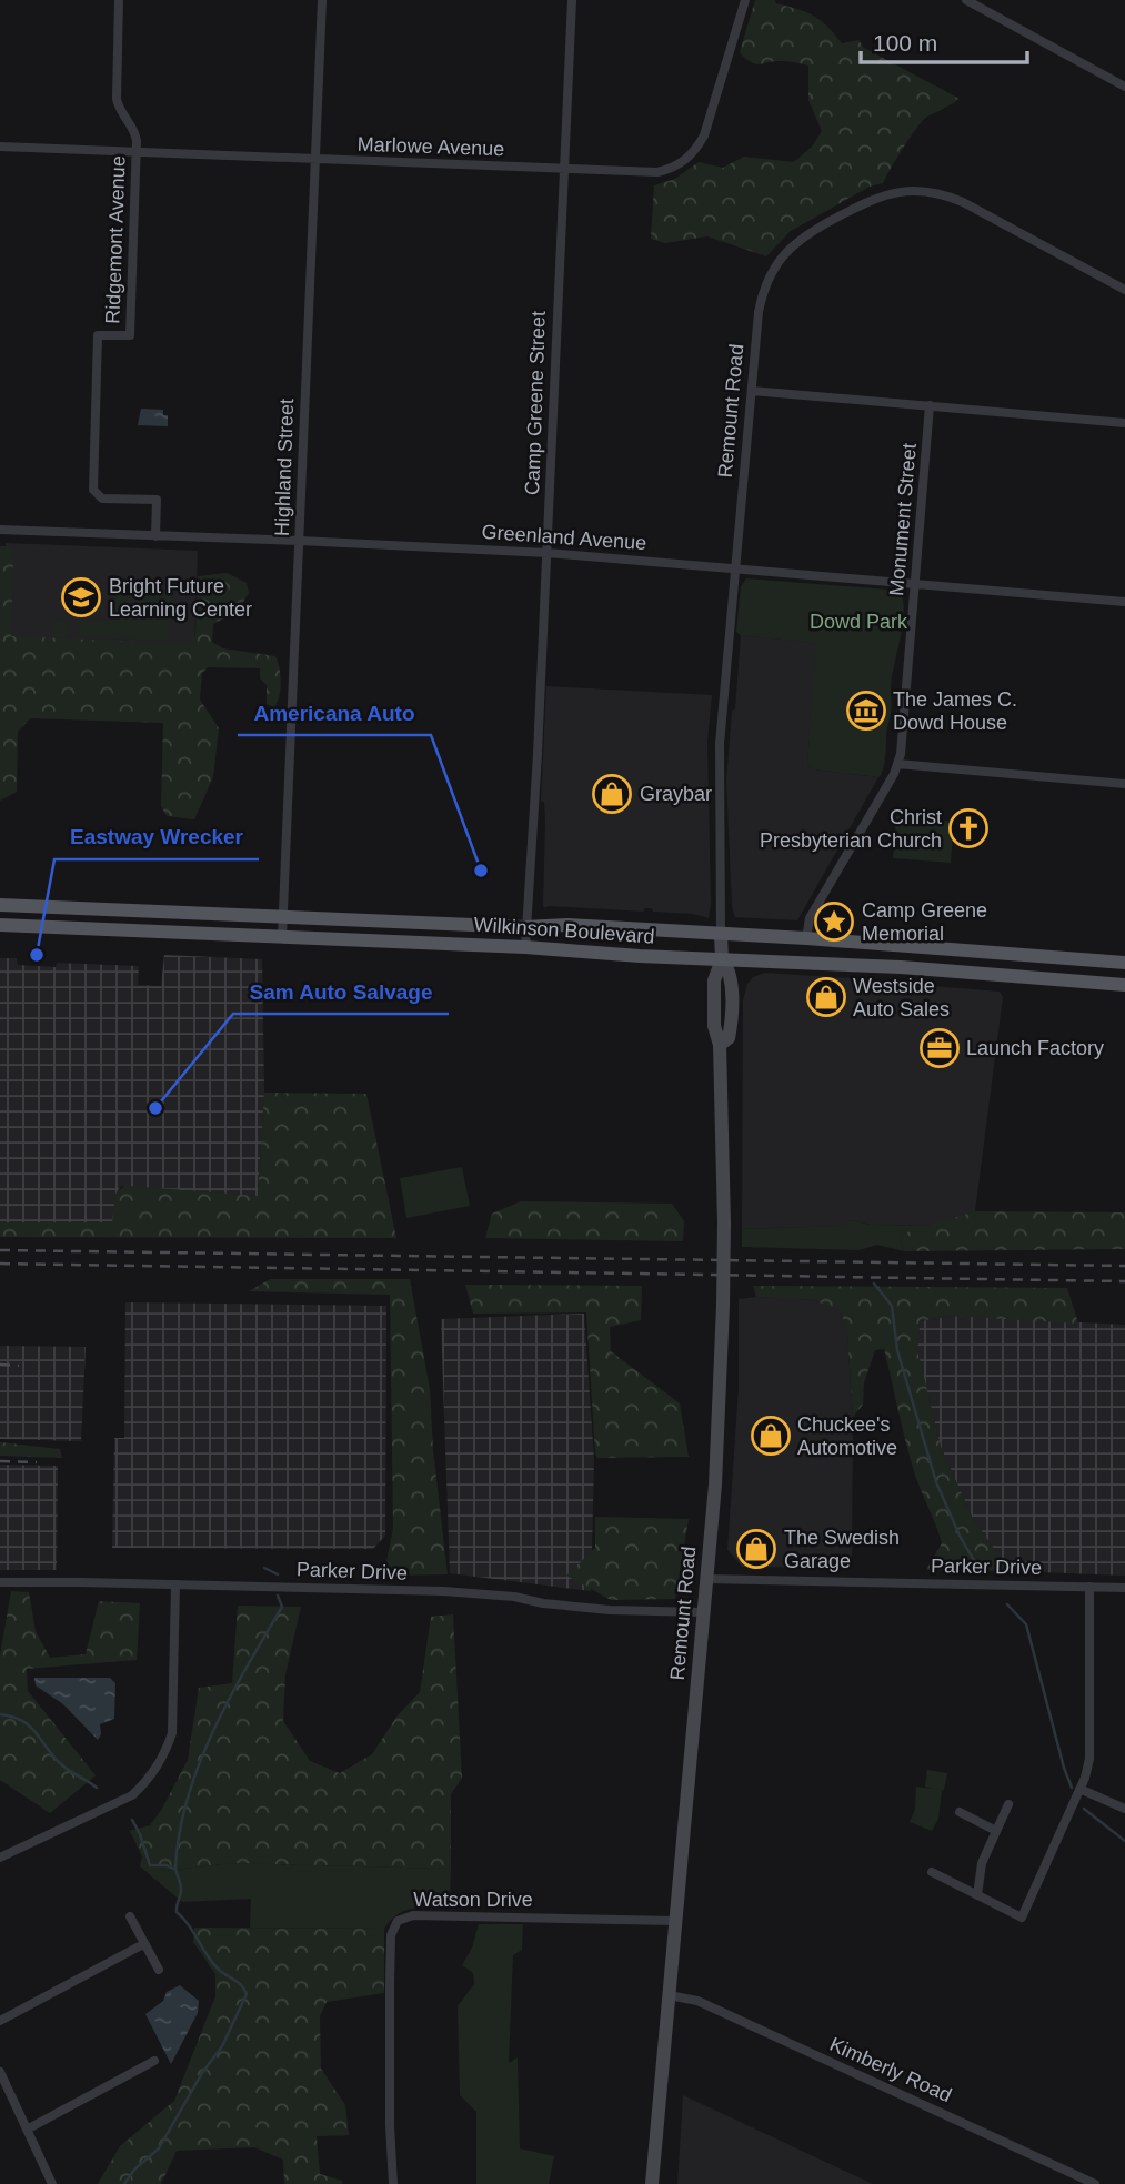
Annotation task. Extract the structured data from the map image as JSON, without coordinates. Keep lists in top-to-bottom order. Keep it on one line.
{"streets":{"main road":["Remount Road","Wilkinson Boulevard"],"street":["Marlowe Avenue","Ridgemont Avenue","Camp Greene Street","Highland Street","Monument Street","Greenland Avenue","Parker Drive","Watson Drive","Kimberly Road"]},"crossings":[["Marlowe Avenue","Ridgemont Avenue"],["Marlowe Avenue","Camp Greene Street"],["Marlowe Avenue","Highland Street"],["Ridgemont Avenue","Greenland Avenue"],["Camp Greene Street","Greenland Avenue"],["Camp Greene Street","Wilkinson Boulevard"],["Remount Road","Greenland Avenue"],["Remount Road","Wilkinson Boulevard"],["Remount Road","Parker Drive"],["Remount Road","Watson Drive"],["Remount Road","Kimberly Road"],["Highland Street","Greenland Avenue"],["Highland Street","Wilkinson Boulevard"],["Monument Street","Greenland Avenue"],["Monument Street","Wilkinson Boulevard"]],"parks":["Dowd Park"],"places":{"school or university":["Bright Future Learning Center"],"museum":["The James C. Dowd House"],"shop":["Graybar","Westside Auto Sales","Chuckee's Automotive","The Swedish Garage"],"church":["Christ Presbyterian Church"],"other":["Americana Auto","Eastway Wrecker","Sam Auto Salvage"],"place":["Camp Greene Memorial"],"office":["Launch Factory"]},"scale_bar":"100 m"}
